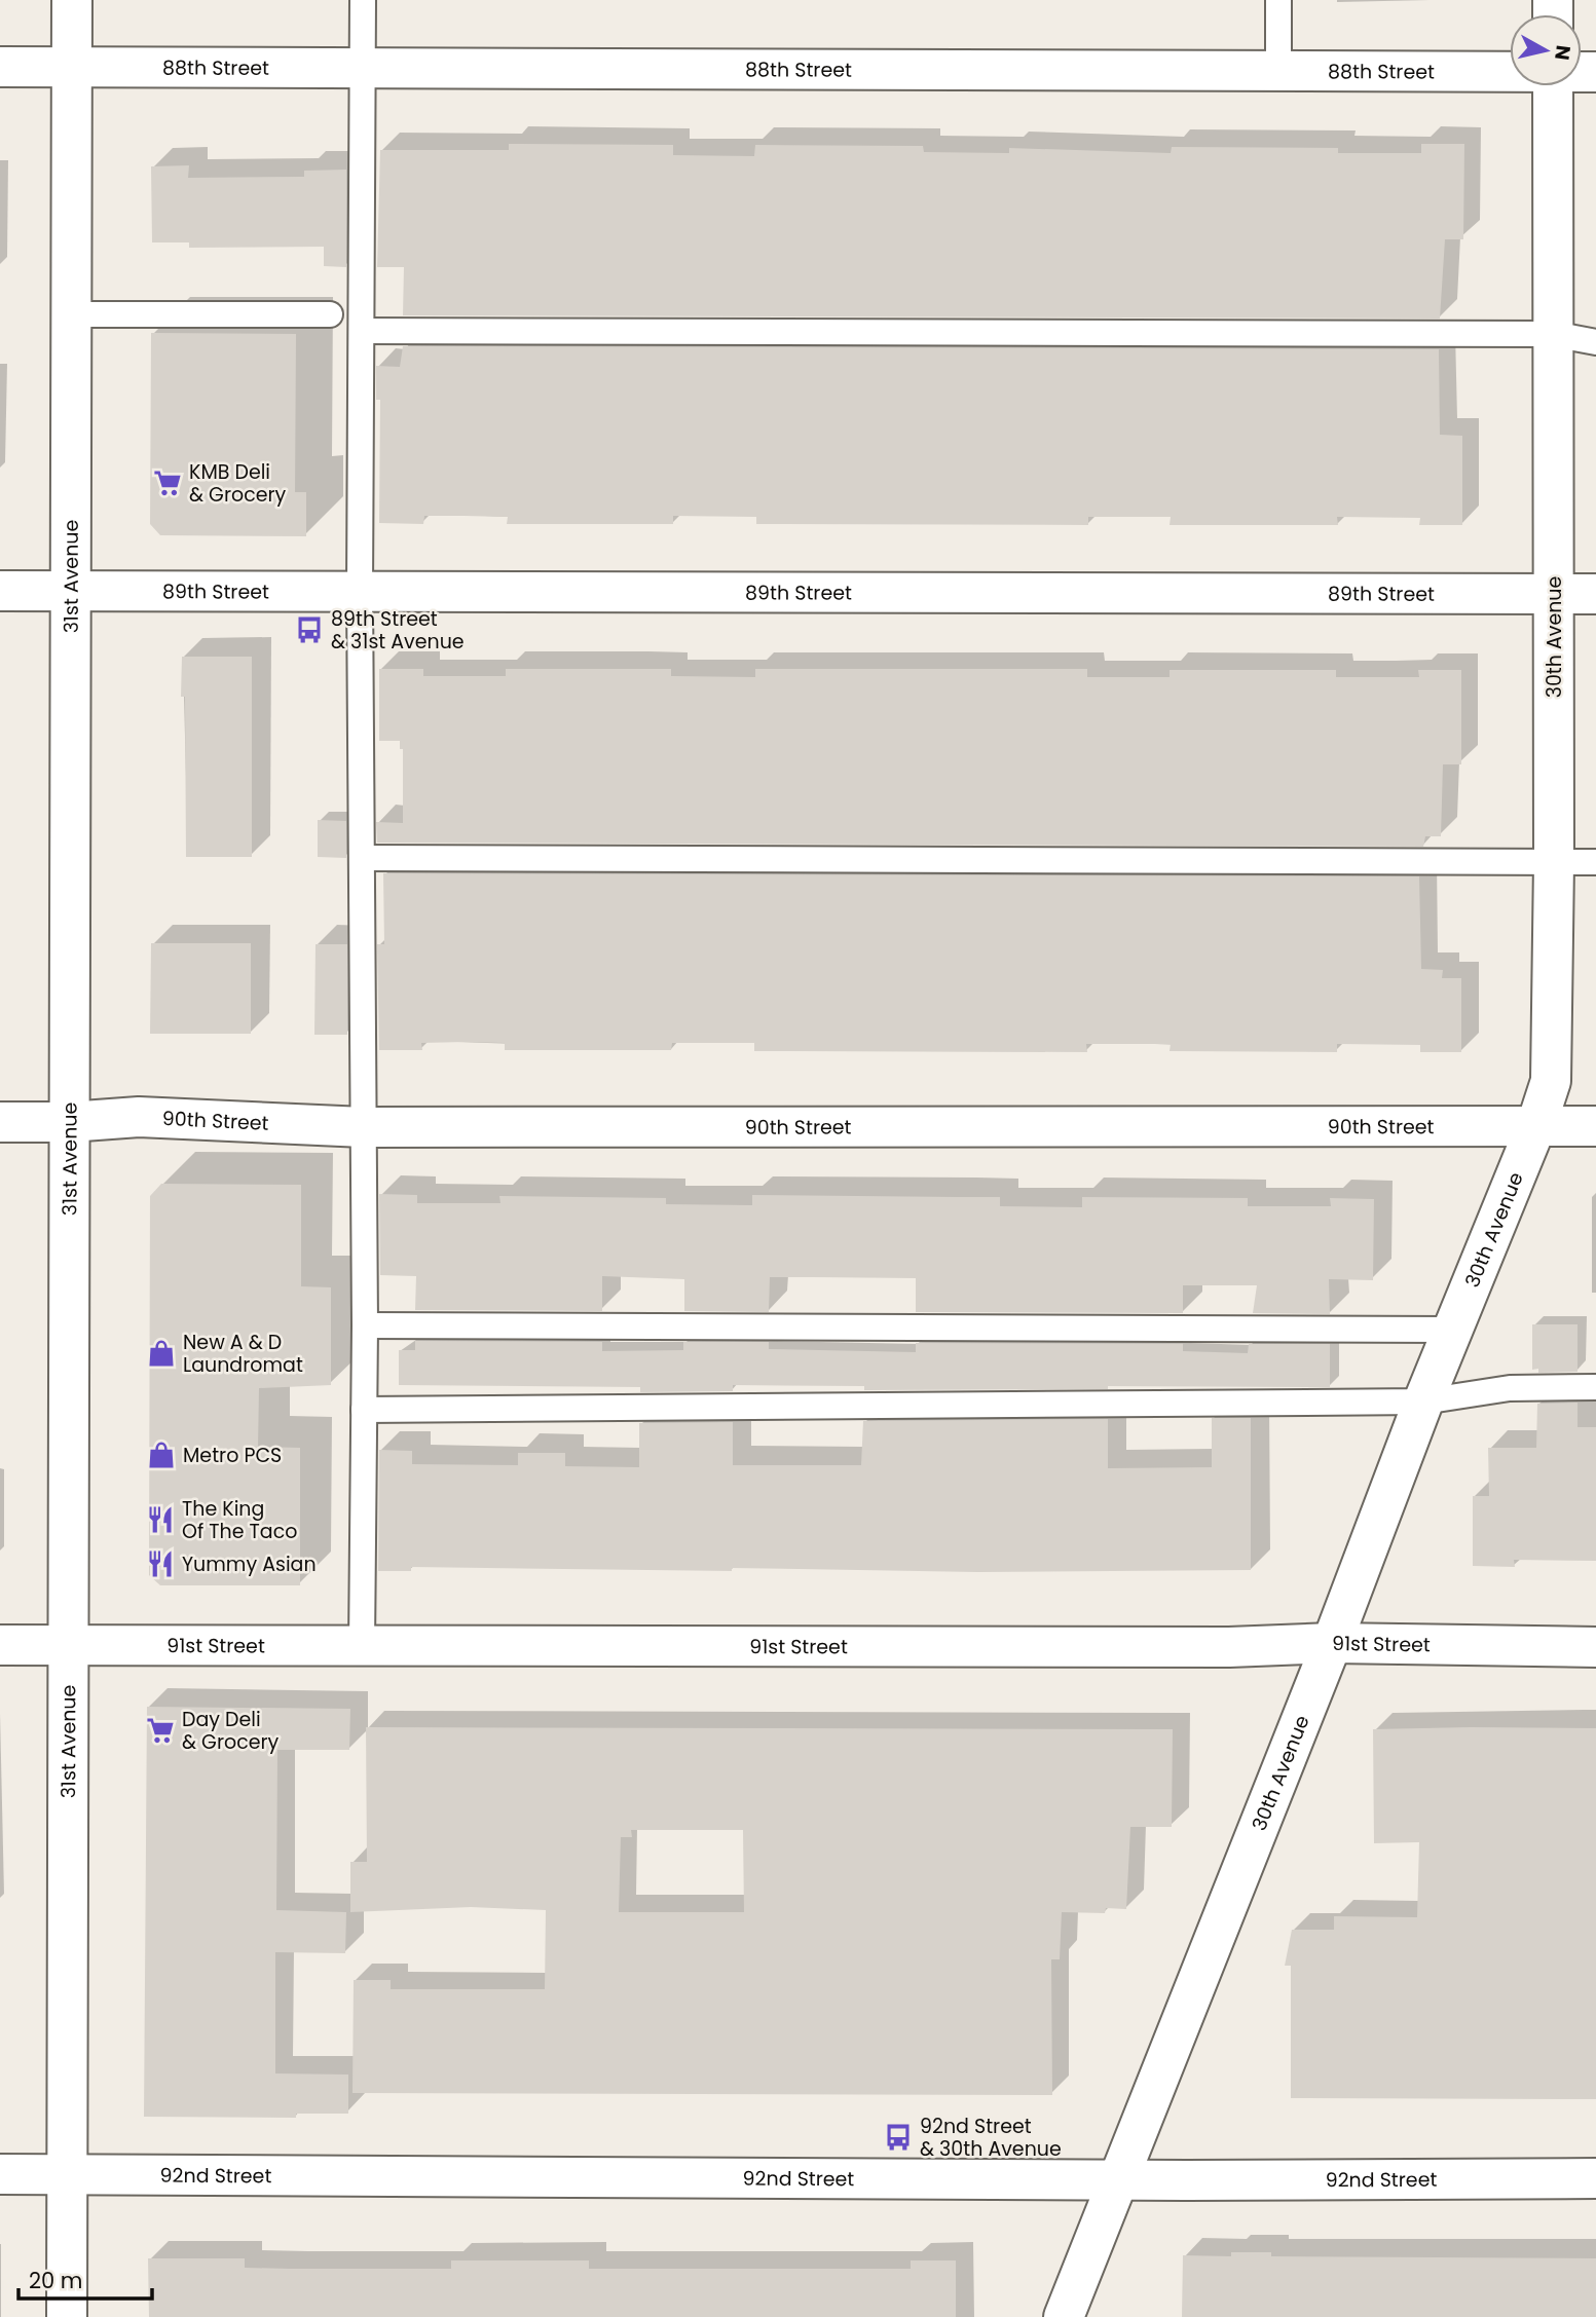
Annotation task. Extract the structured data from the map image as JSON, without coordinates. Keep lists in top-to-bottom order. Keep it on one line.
{"streets":{"street":["88th Street","31st Avenue","89th Street","30th Avenue","90th Street","91st Street","92nd Street"]},"crossings":[["88th Street","31st Avenue"],["31st Avenue","89th Street"],["31st Avenue","90th Street"],["31st Avenue","91st Street"],["31st Avenue","92nd Street"],["89th Street","30th Avenue"],["30th Avenue","90th Street"],["30th Avenue","91st Street"],["30th Avenue","92nd Street"]],"places":{"supermarket":["KMB Deli & Grocery","Day Deli & Grocery"],"bus stop":["89th Street & 31st Avenue","92nd Street & 30th Avenue"],"shop":["New A & D Laundromat","Metro PCS"],"restaurant":["The King Of The Taco","Yummy Asian"]},"scale_bar":"20 m","north":"right"}
